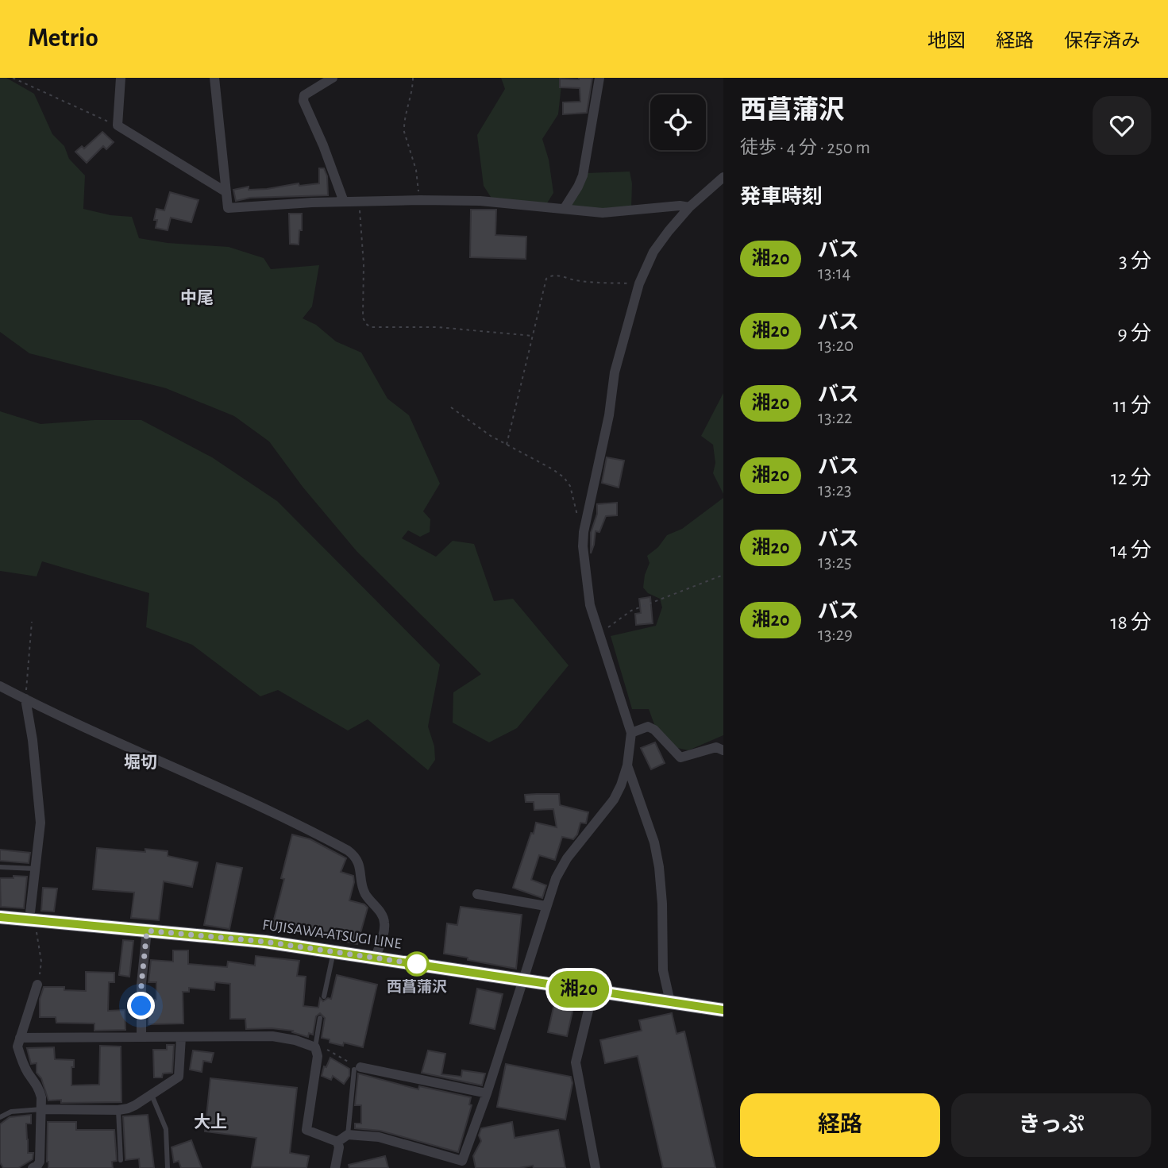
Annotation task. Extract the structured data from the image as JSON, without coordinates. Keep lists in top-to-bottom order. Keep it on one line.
{"streets":{"main road":["FUJISAWA-ATSUGI LINE"]},"districts":["中尾","堀切","大上"],"places":["西菖蒲沢"],"lines":["bus line 湘20"],"page":{"header":"Metrio","nav":["地図","経路","保存済み"],"on_map":"湘20","heading":[["西菖蒲沢","徒歩 · 4 分 · 250 m"],"発車時刻"],"list":[{"mark":"湘20","name":"バス","note":"13:14","value":"3 分"},{"mark":"湘20","name":"バス","note":"13:20","value":"9 分"},{"mark":"湘20","name":"バス","note":"13:22","value":"11 分"},{"mark":"湘20","name":"バス","note":"13:23","value":"12 分"},{"mark":"湘20","name":"バス","note":"13:25","value":"14 分"},{"mark":"湘20","name":"バス","note":"13:29","value":"18 分"}],"buttons":["経路","きっぷ"]}}
